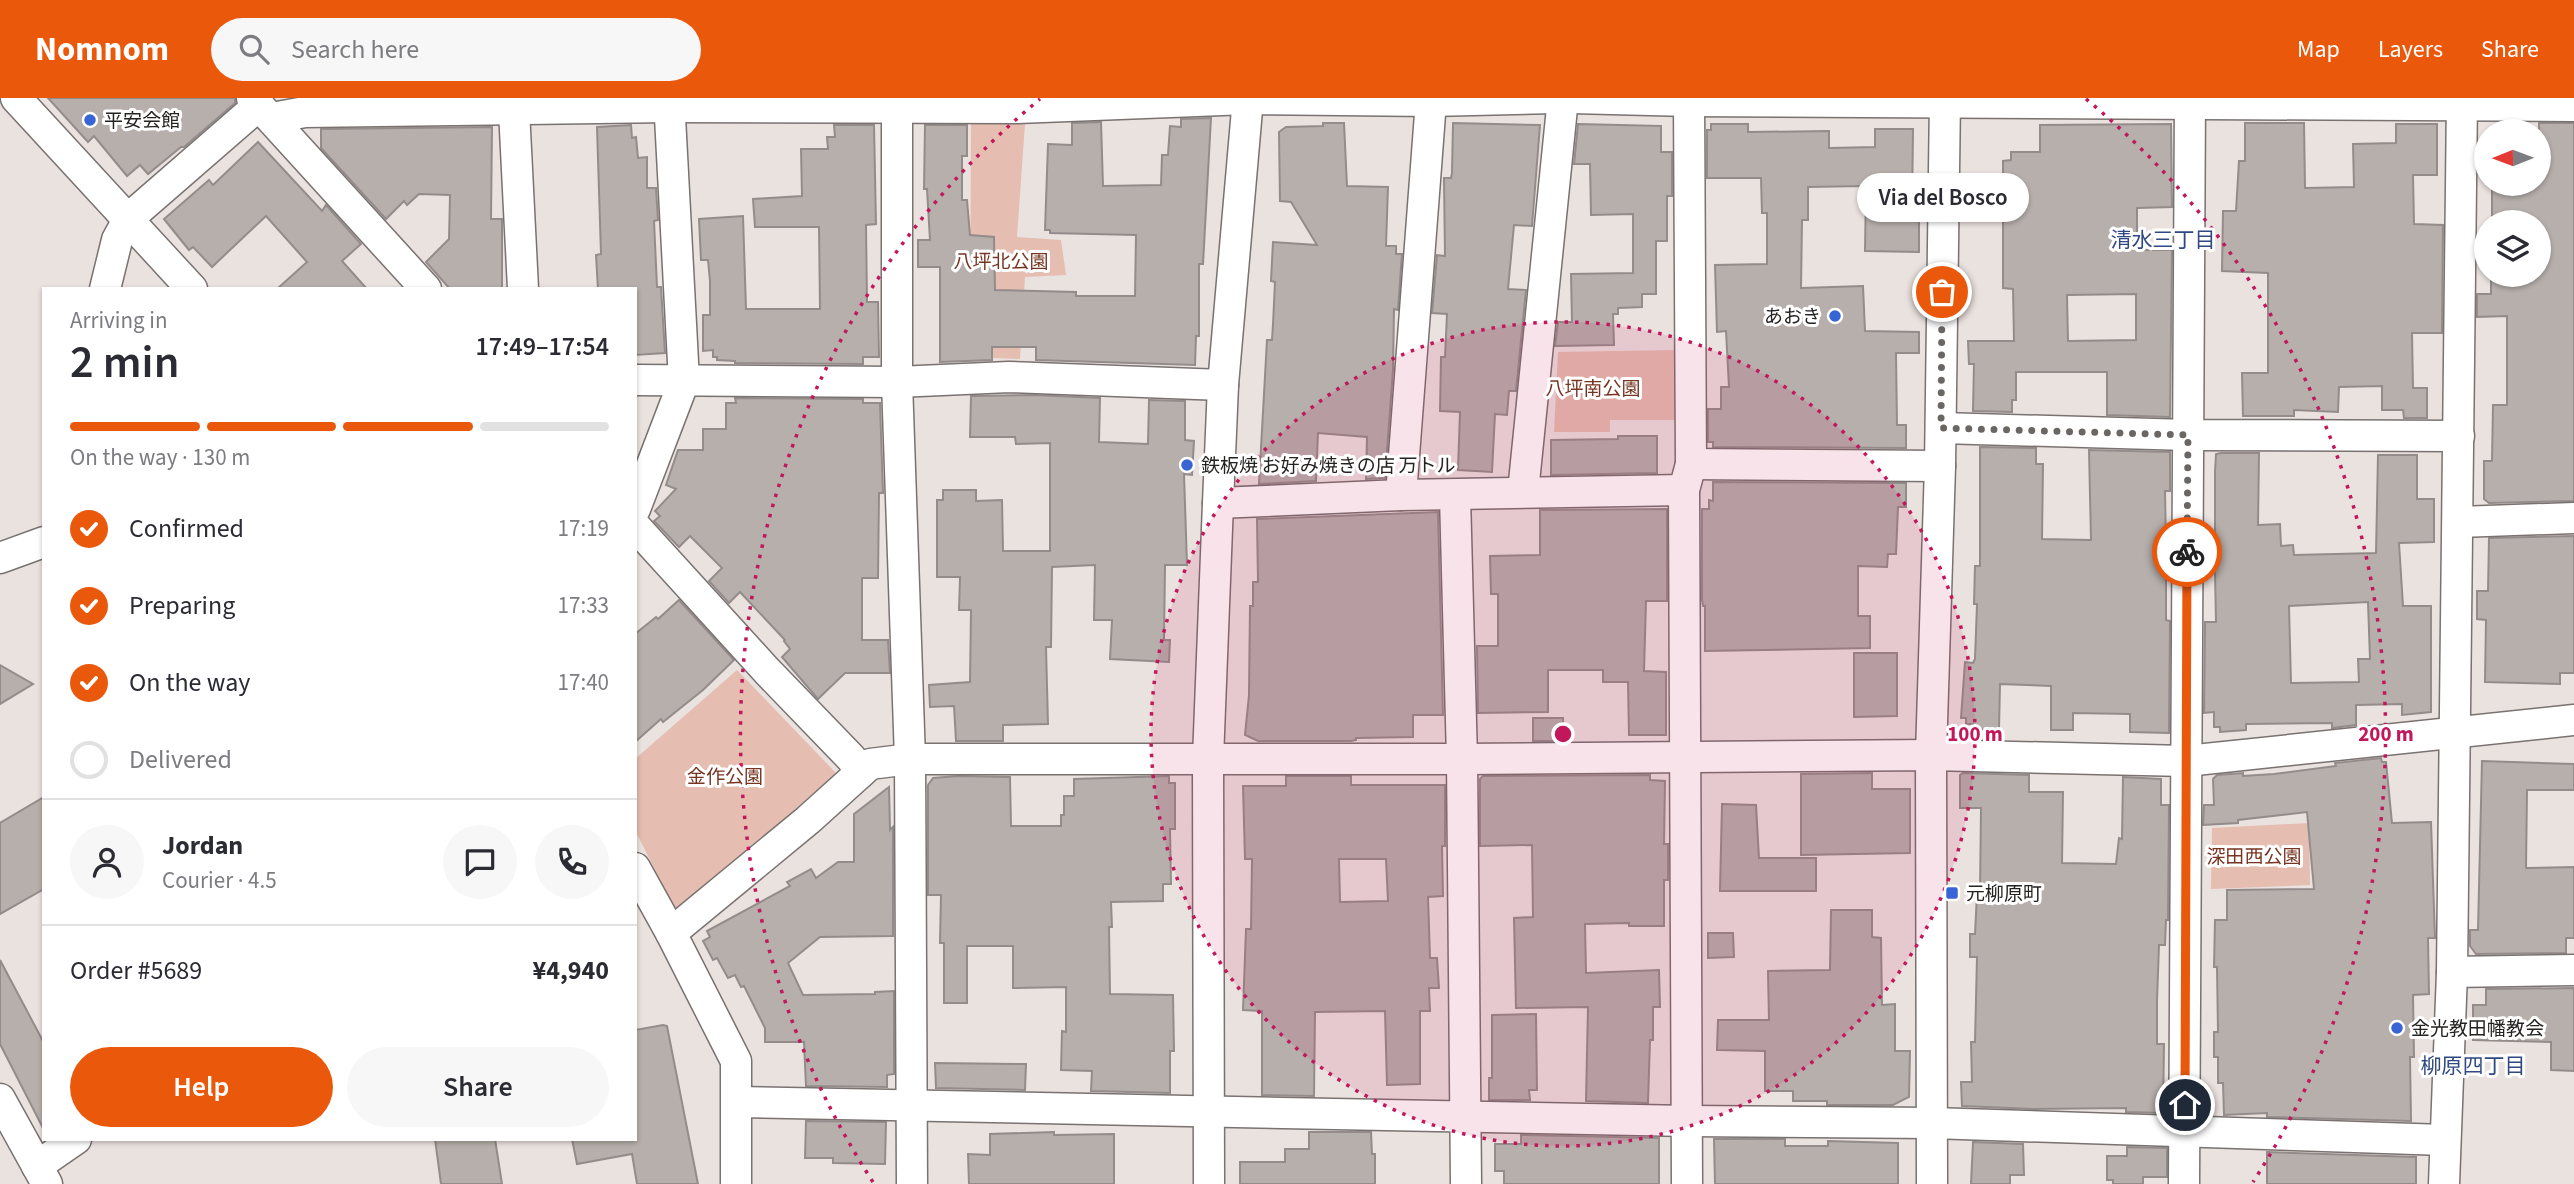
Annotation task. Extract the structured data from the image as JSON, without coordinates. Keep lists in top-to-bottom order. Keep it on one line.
{"districts":["清水三丁目","柳原四丁目"],"parks":["八坪北公園","八坪南公園","金作公園","深田西公園"],"places":{"other":["平安会館","Via del Bosco","あおき","鉄板焼 お好み焼きの店 万トル","金光教田幡教会"],"transit":["元柳原町"]},"north":"left","page":{"header":"Nomnom","search":"Search here","nav":["Map","Layers","Share"],"bubble":"Via del Bosco","heading":["2 min","Arriving in","17:49–17:54"],"panel":["Jordan","Courier · 4.5","Order #5689","¥4,940"],"bar":"On the way · 130 m","list":[["Confirmed","17:19"],["Preparing","17:33"],["On the way","17:40"],"Delivered"],"buttons":["Help","Share"]},"rings":["100 m","200 m"]}
